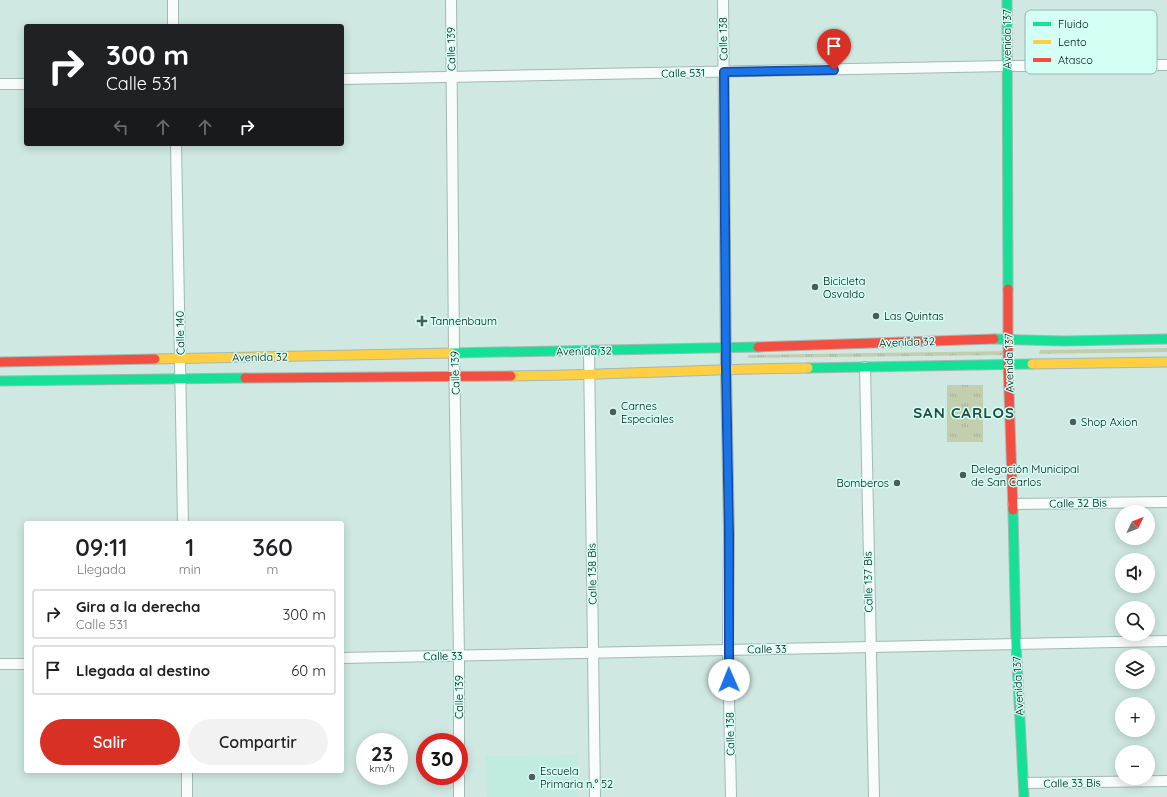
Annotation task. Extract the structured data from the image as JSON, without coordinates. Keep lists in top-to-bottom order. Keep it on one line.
{"streets":{"main road":["Avenida 137","Avenida 32"],"street":["Calle 138","Calle 139","Calle 531","Calle 140","Calle 32 Bis","Calle 138 Bis","Calle 137 Bis","Calle 33","Calle 33 Bis"]},"crossings":[["Calle 138","Calle 531"],["Calle 138","Avenida 32"],["Calle 138","Calle 33"],["Avenida 137","Calle 531"],["Avenida 137","Avenida 32"],["Avenida 137","Calle 32 Bis"],["Avenida 137","Calle 33"],["Avenida 137","Calle 33 Bis"],["Calle 139","Calle 531"],["Calle 139","Avenida 32"],["Calle 139","Calle 33"],["Calle 140","Avenida 32"],["Avenida 32","Calle 138 Bis"],["Avenida 32","Calle 137 Bis"],["Calle 138 Bis","Calle 33"],["Calle 137 Bis","Calle 33"]],"districts":["SAN CARLOS"],"places":{"other":["Bicicleta Osvaldo","Las Quintas","Carnes Especiales","Shop Axion","Delegación Municipal de San Carlos","Bomberos","Escuela Primaria n.° 52"],"health":["Tannenbaum"]},"legend":["Fluido","Lento","Atasco"],"north":"top right","page":{"turn":["300 m","Calle 531"],"map_buttons":["+","−"],"eta":["09:11","Llegada","1","min","360","m"],"list":[{"name":"Gira a la derecha","note":"Calle 531","value":"300 m"},{"name":"Llegada al destino","value":"60 m"}],"buttons":["Salir","Compartir"],"speed":"23 km/h","limit":"30"}}
